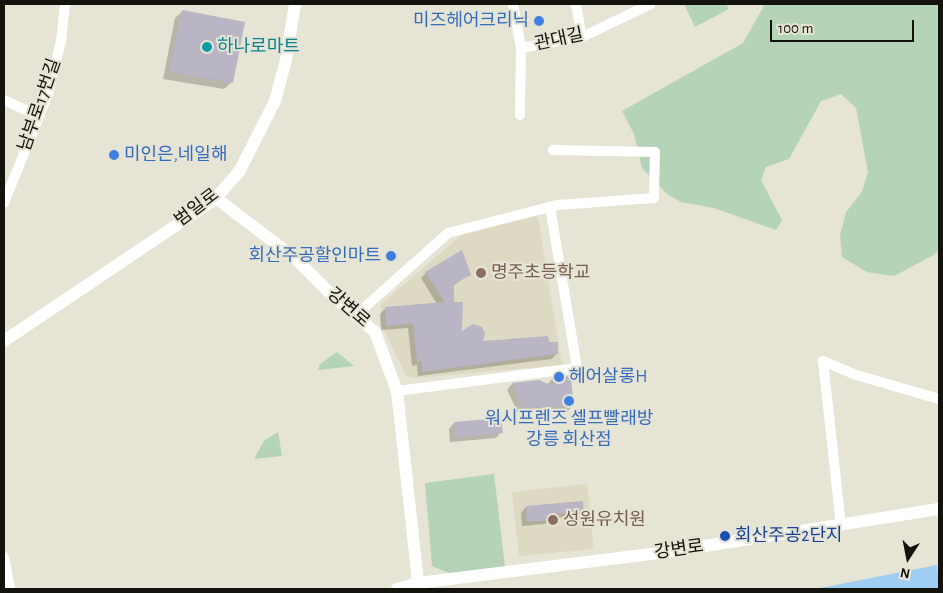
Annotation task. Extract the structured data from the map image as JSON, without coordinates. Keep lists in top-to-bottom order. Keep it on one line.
{"streets":{"street":["관대길","남부로17번길","범일로","강변로"]},"crossings":[["범일로","강변로"]],"places":["미즈헤어크리닉","하나로마트","미인은,네일해","회산주공할인마트","명주초등학교","헤어살롱H","워시프렌즈 셀프빨래방 강릉 회산점","성원유치원","회산주공2단지"],"scale_bar":"100 m","north":"bottom"}
